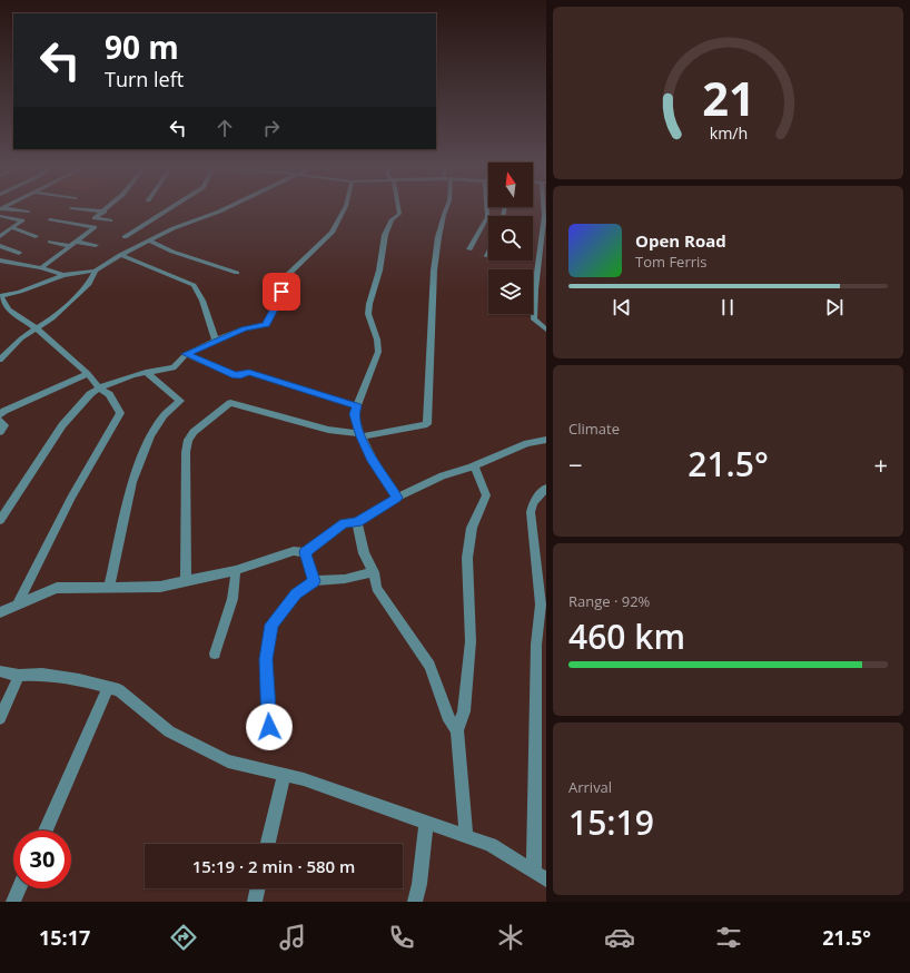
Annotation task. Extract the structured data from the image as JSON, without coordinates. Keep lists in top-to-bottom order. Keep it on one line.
{"north":"top","page":{"turn":["90 m","Turn left"],"song":["Open Road","Tom Ferris"],"tile":["Climate",["Range · 92%","460 km"],["Arrival","15:19"]],"heat":["−","21.5°","+"],"limit":"30","trip":"15:19 · 2 min · 580 m","tabs":["15:17","21.5°"],"gauge":["21","km/h"]}}
